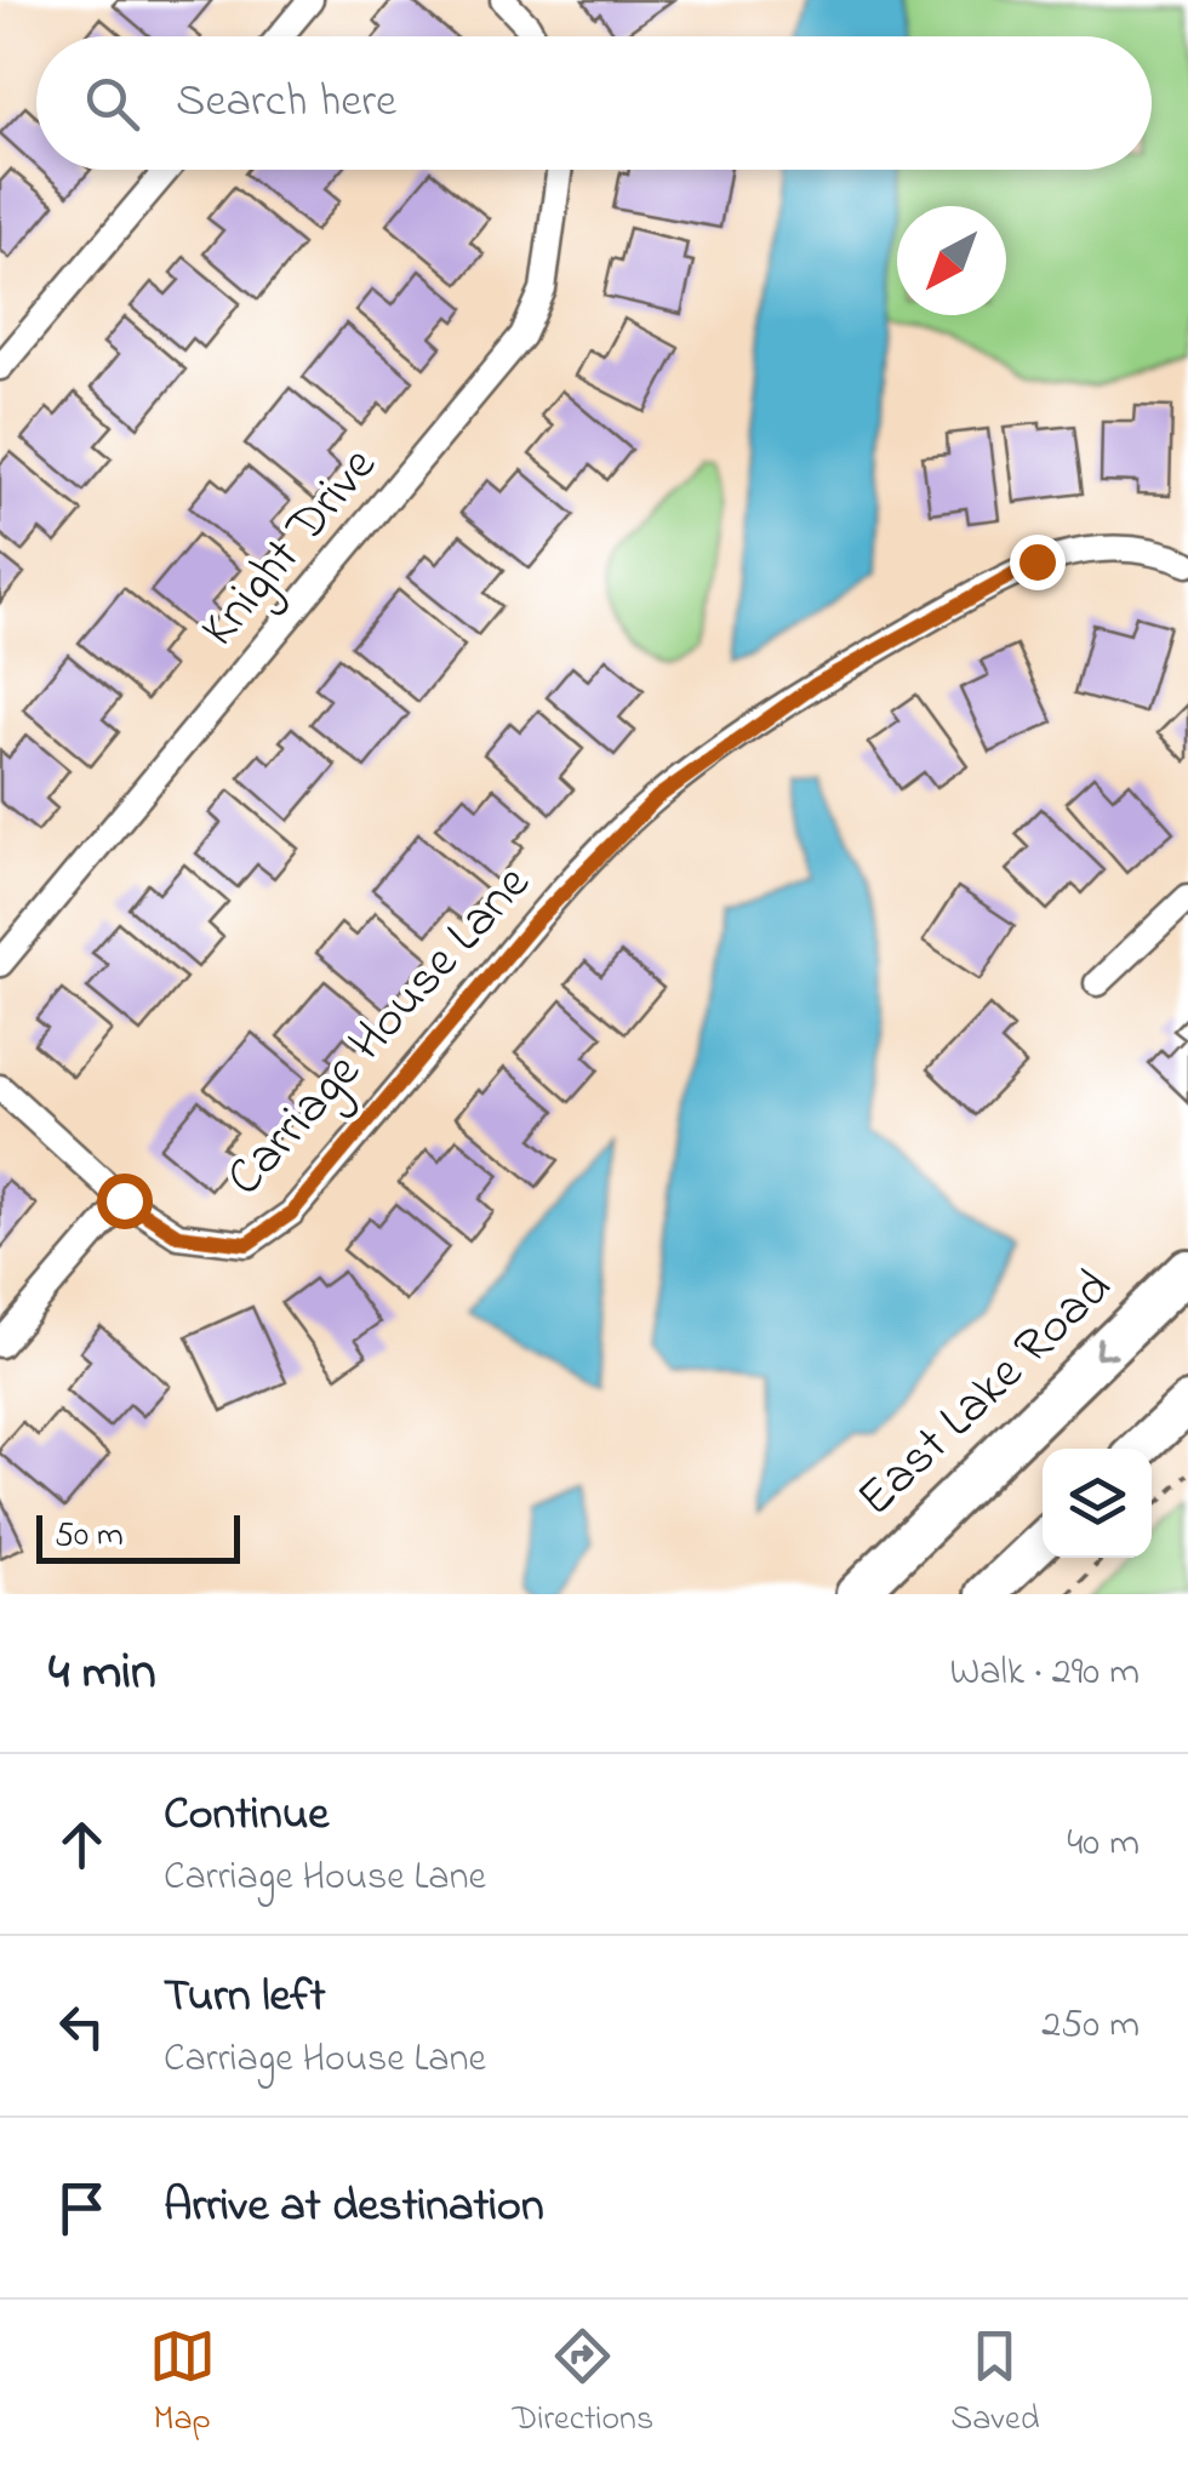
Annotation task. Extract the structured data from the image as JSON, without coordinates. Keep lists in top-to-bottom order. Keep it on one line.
{"streets":{"main road":["East Lake Road"],"street":["Knight Drive","Carriage House Lane"]},"scale_bar":"50 m","north":"bottom left","page":{"search":"Search here","scale":"50 m","heading":["4 min","Walk · 290 m"],"list":[["Continue","Carriage House Lane","40 m"],["Turn left","Carriage House Lane","250 m"],"Arrive at destination"],"nav":["Map","Directions","Saved"]}}
